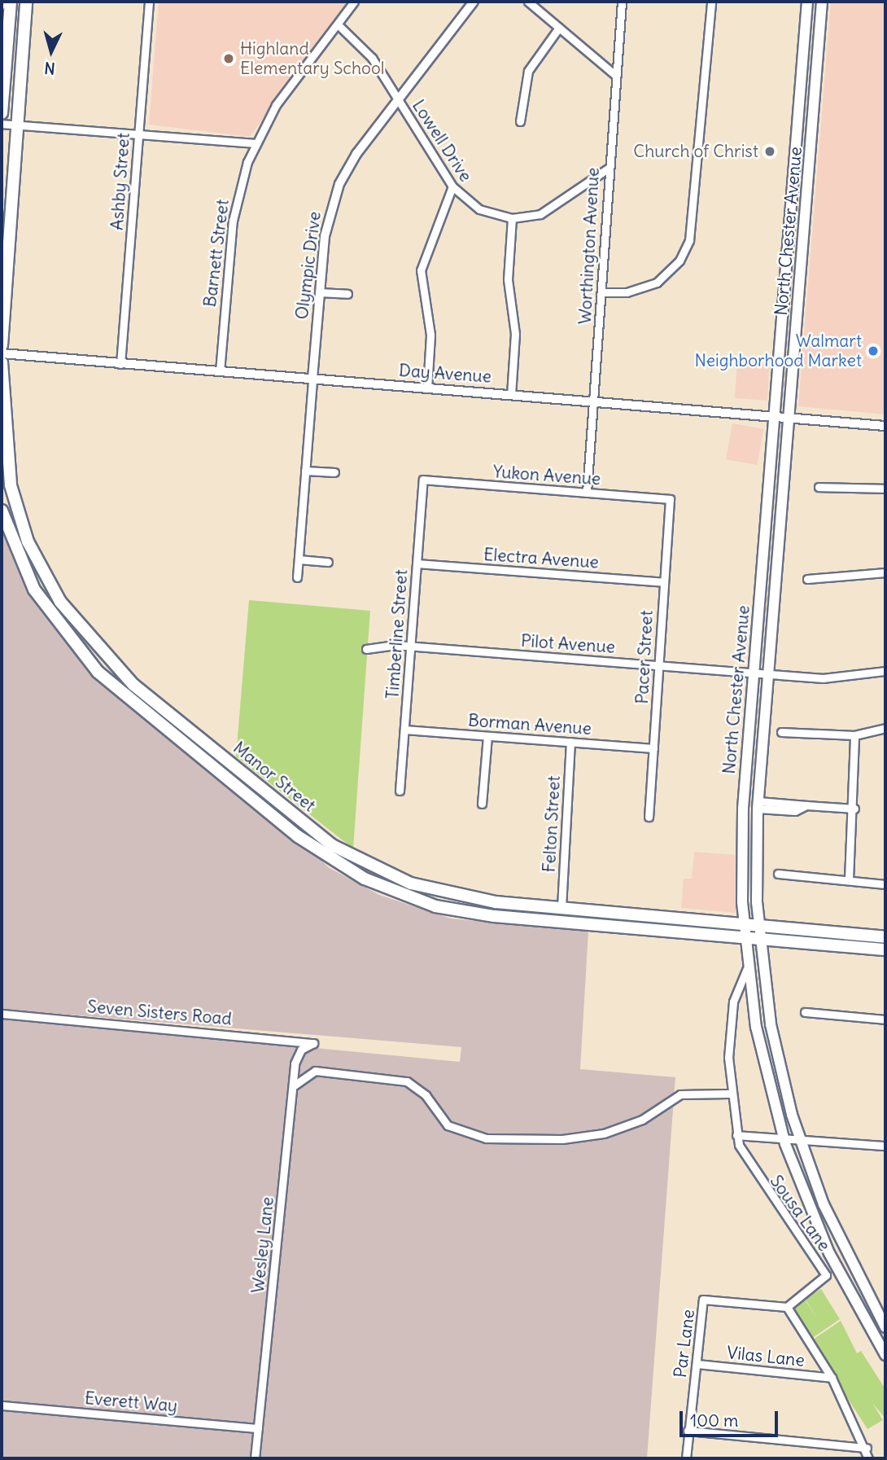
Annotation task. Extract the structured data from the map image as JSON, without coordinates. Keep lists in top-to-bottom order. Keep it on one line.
{"streets":{"main road":["North Chester Avenue","Manor Street"],"street":["Lowell Drive","Ashby Street","Worthington Avenue","Barnett Street","Olympic Drive","Day Avenue","Yukon Avenue","Electra Avenue","Timberline Street","Pilot Avenue","Pacer Street","Borman Avenue","Felton Street","Seven Sisters Road","Sousa Lane","Wesley Lane","Par Lane","Vilas Lane","Everett Way"]},"crossings":[["Lowell Drive","Worthington Avenue"],["Lowell Drive","Barnett Street"],["Lowell Drive","Olympic Drive"],["Ashby Street","Day Avenue"],["North Chester Avenue","Day Avenue"],["North Chester Avenue","Pilot Avenue"],["North Chester Avenue","Manor Street"],["Worthington Avenue","Day Avenue"],["Worthington Avenue","Yukon Avenue"],["Barnett Street","Day Avenue"],["Olympic Drive","Day Avenue"],["Yukon Avenue","Timberline Street"],["Yukon Avenue","Pacer Street"],["Electra Avenue","Timberline Street"],["Electra Avenue","Pacer Street"],["Timberline Street","Pilot Avenue"],["Timberline Street","Borman Avenue"],["Pilot Avenue","Pacer Street"],["Pacer Street","Borman Avenue"],["Borman Avenue","Felton Street"],["Manor Street","Felton Street"],["Seven Sisters Road","Wesley Lane"],["Sousa Lane","Par Lane"],["Wesley Lane","Everett Way"],["Par Lane","Vilas Lane"]],"places":["Highland Elementary School","Church of Christ","Walmart Neighborhood Market"],"scale_bar":"100 m","north":"bottom"}
